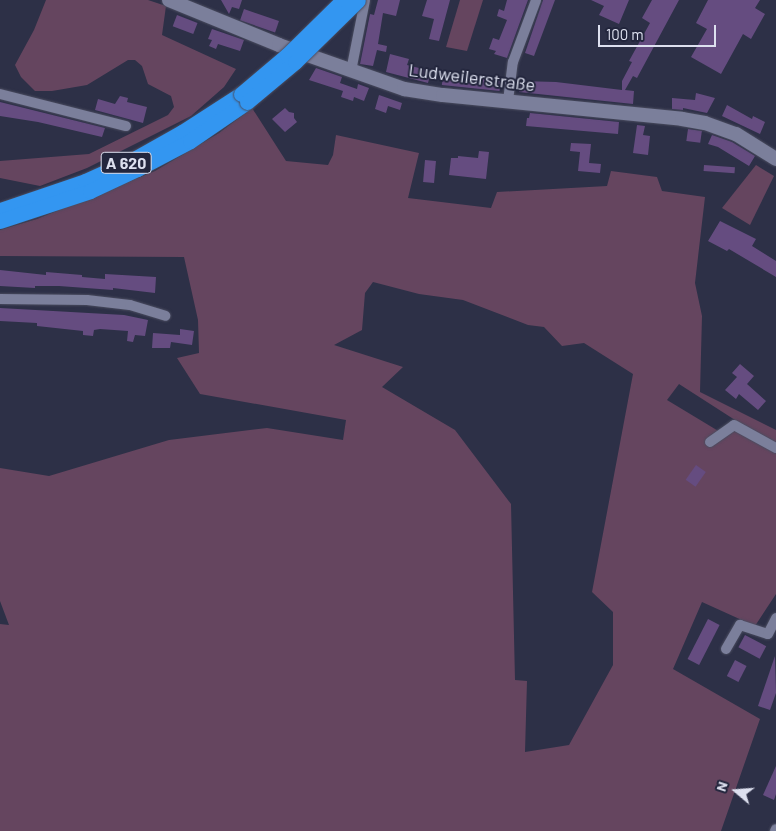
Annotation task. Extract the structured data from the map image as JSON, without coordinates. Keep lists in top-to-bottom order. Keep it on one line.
{"streets":{"highway":["A 620"],"main road":["Ludweilerstraße"]},"scale_bar":"100 m","north":"left"}
